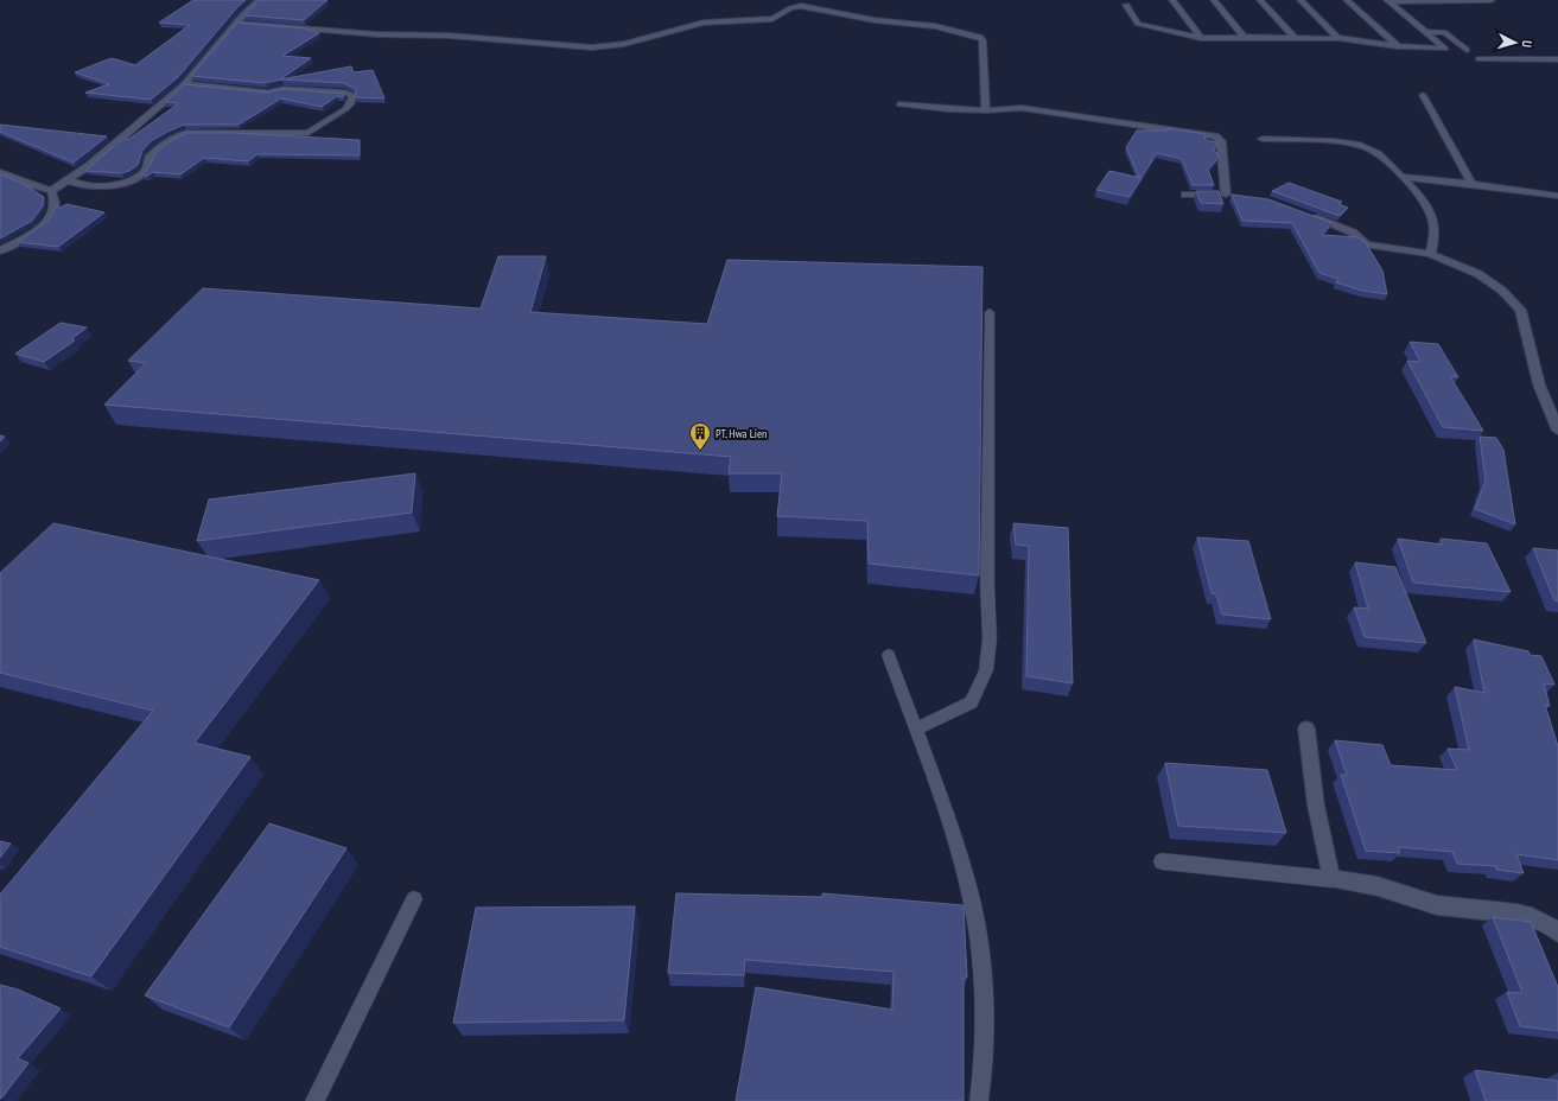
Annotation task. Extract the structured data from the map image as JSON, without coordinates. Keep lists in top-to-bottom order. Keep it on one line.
{"places":{"building":["PT. Hwa Lien"]},"north":"right"}
